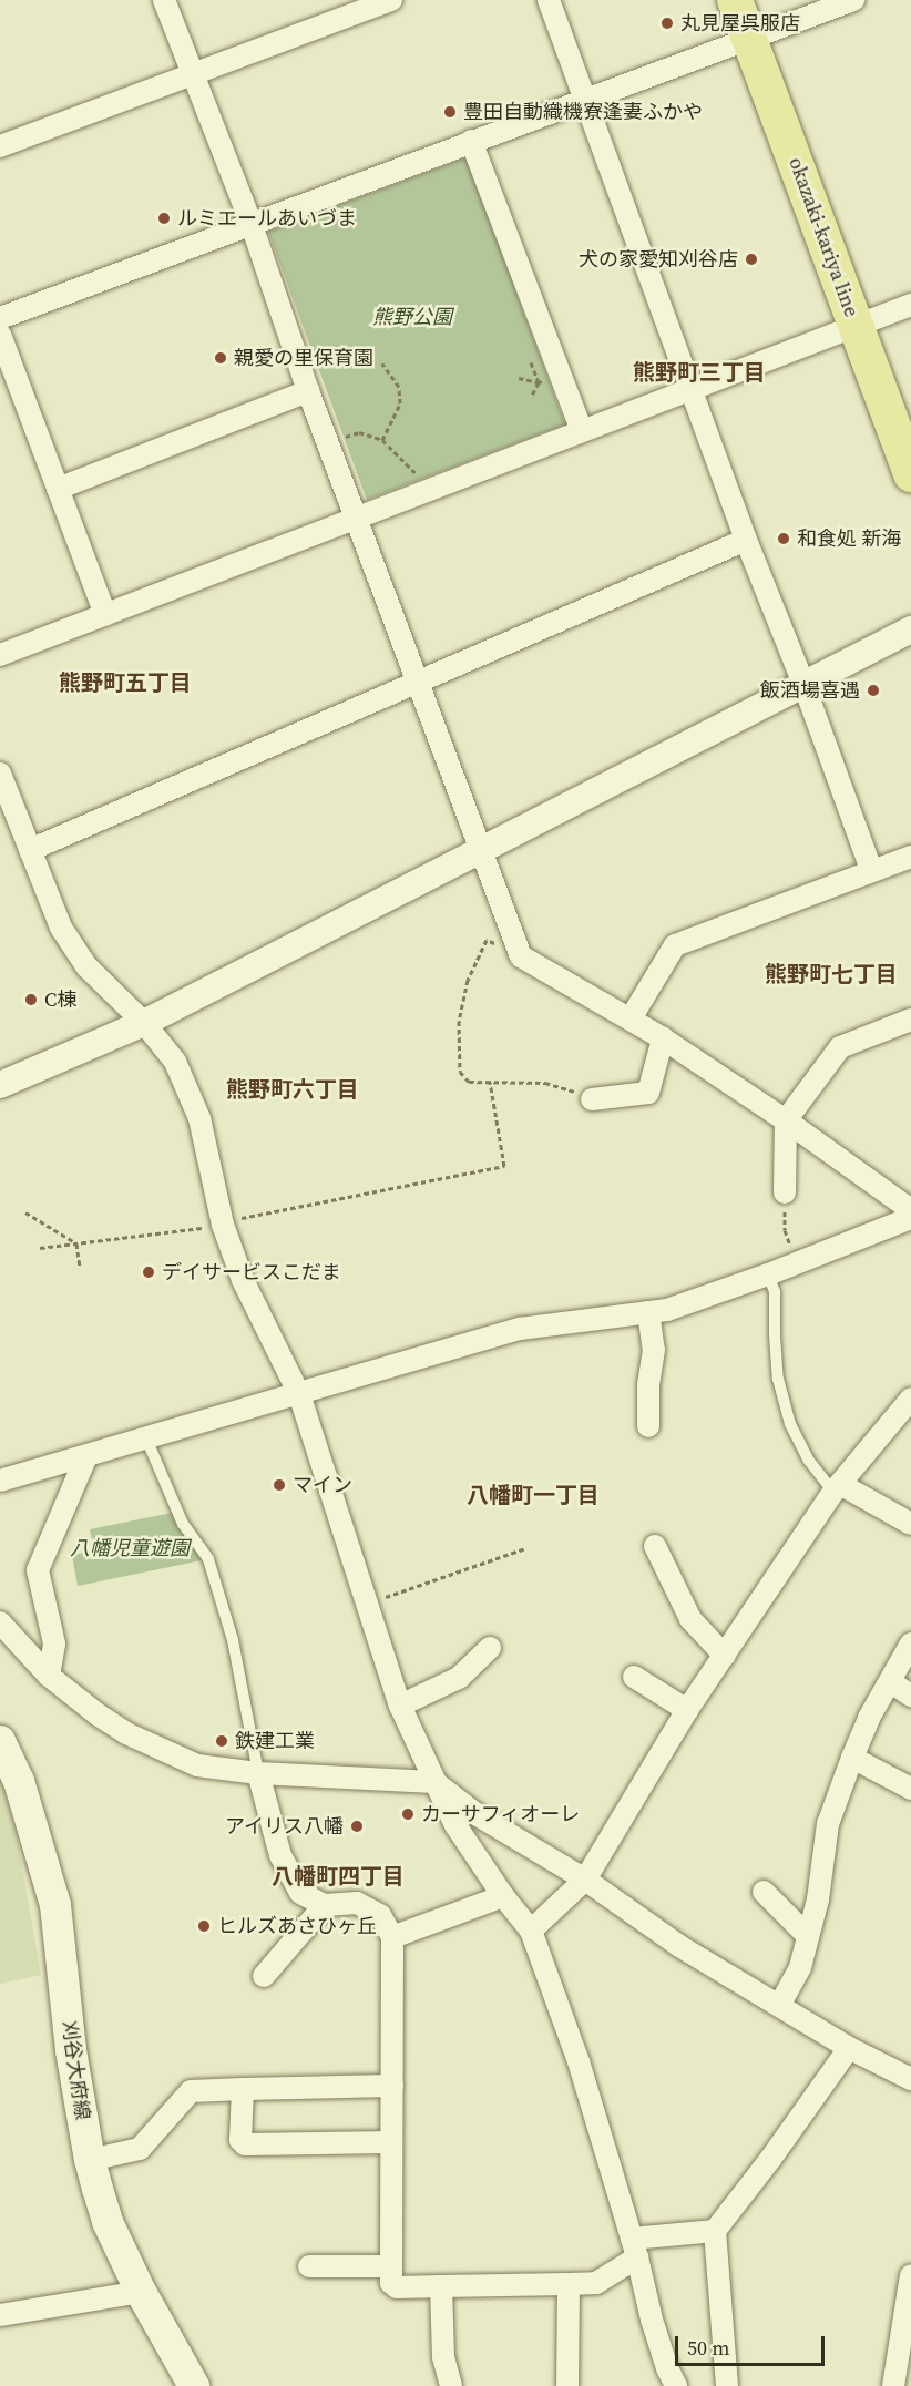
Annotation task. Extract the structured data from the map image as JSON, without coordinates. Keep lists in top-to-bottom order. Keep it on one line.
{"streets":{"main road":["okazaki-kariya line","刈谷大府線"]},"districts":["熊野町三丁目","熊野町五丁目","熊野町七丁目","熊野町六丁目","八幡町一丁目","八幡町四丁目"],"parks":["熊野公園","八幡児童遊園"],"places":["丸見屋呉服店","豊田自動織機寮逢妻ふかや","ルミエールあいづま","犬の家愛知刈谷店","親愛の里保育園","和食処 新海","飯酒場喜遇","C棟","デイサービスこだま","マイン","鉄建工業","カーサフィオーレ","アイリス八幡","ヒルズあさひヶ丘"],"scale_bar":"50 m"}
